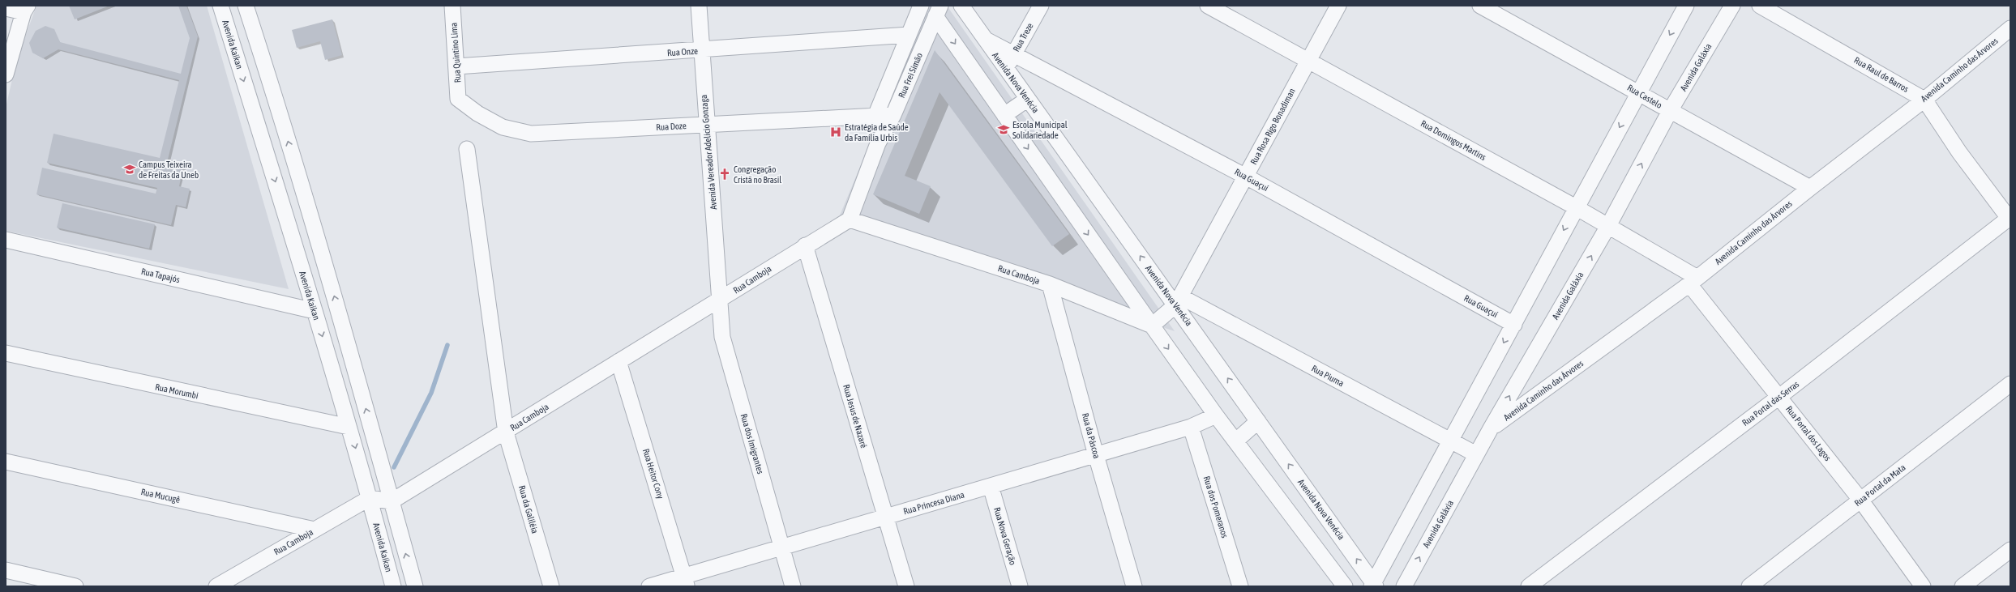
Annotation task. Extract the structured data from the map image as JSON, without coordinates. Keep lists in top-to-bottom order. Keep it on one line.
{"streets":{"street":["Rua Treze","Avenida Kaikan","Rua Onze","Rua Quintino Lima","Avenida Galáxia","Avenida Caminho das Árvores","Rua Raul de Barros","Rua Frei Simão","Avenida Nova Venécia","Rua Castelo","Rua Doze","Rua Rosa Rigo Bonadiman","Rua Domingos Martins","Avenida Vereador Adelicio Gonzaga","Rua Guaçuí","Rua Camboja","Rua Tapajós","Rua Piuma","Rua Morumbi","Rua Portal das Serras","Rua Jesus de Nazaré","Rua Portal dos Lagos","Rua da Páscoa","Rua dos Imigrantes","Rua Heitor Cony","Rua Portal da Mata","Rua Mucugê","Rua Princesa Diana","Rua dos Pomeranos","Rua da Galiléia","Rua Nova Geração"]},"crossings":[["Rua Treze","Avenida Nova Venécia"],["Rua Treze","Rua Guaçuí"],["Avenida Kaikan","Rua Camboja"],["Avenida Kaikan","Rua Tapajós"],["Avenida Kaikan","Rua Morumbi"],["Rua Onze","Rua Quintino Lima"],["Rua Onze","Rua Frei Simão"],["Rua Onze","Avenida Vereador Adelicio Gonzaga"],["Rua Quintino Lima","Rua Doze"],["Avenida Galáxia","Avenida Caminho das Árvores"],["Avenida Galáxia","Rua Castelo"],["Avenida Galáxia","Rua Domingos Martins"],["Avenida Galáxia","Rua Piuma"],["Avenida Caminho das Árvores","Rua Raul de Barros"],["Avenida Caminho das Árvores","Rua Castelo"],["Avenida Caminho das Árvores","Rua Domingos Martins"],["Avenida Caminho das Árvores","Rua Portal dos Lagos"],["Rua Raul de Barros","Rua Portal das Serras"],["Rua Frei Simão","Rua Doze"],["Rua Frei Simão","Rua Camboja"],["Avenida Nova Venécia","Rua Rosa Rigo Bonadiman"],["Avenida Nova Venécia","Rua Guaçuí"],["Avenida Nova Venécia","Rua Piuma"],["Rua Doze","Avenida Vereador Adelicio Gonzaga"],["Rua Rosa Rigo Bonadiman","Rua Domingos Martins"],["Rua Rosa Rigo Bonadiman","Rua Guaçuí"],["Rua Rosa Rigo Bonadiman","Rua Camboja"],["Rua Rosa Rigo Bonadiman","Rua Piuma"],["Rua Domingos Martins","Rua Portal dos Lagos"],["Avenida Vereador Adelicio Gonzaga","Rua Camboja"],["Avenida Vereador Adelicio Gonzaga","Rua dos Imigrantes"],["Rua Camboja","Rua Jesus de Nazaré"],["Rua Camboja","Rua da Páscoa"],["Rua Camboja","Rua dos Imigrantes"],["Rua Camboja","Rua Heitor Cony"],["Rua Camboja","Rua Mucugê"],["Rua Camboja","Rua da Galiléia"],["Rua Portal das Serras","Rua Portal dos Lagos"],["Rua Jesus de Nazaré","Rua Princesa Diana"],["Rua Portal dos Lagos","Rua Portal da Mata"],["Rua da Páscoa","Rua Princesa Diana"],["Rua dos Imigrantes","Rua Princesa Diana"],["Rua Heitor Cony","Rua Princesa Diana"],["Rua Princesa Diana","Rua dos Pomeranos"],["Rua Princesa Diana","Rua Nova Geração"]],"places":{"school or university":["Escola Municipal Solidariedade","Campus Teixeira de Freitas da Uneb"],"hospital":["Estratégia de Saúde da Família Urbis"],"church":["Congregação Cristã no Brasil"]}}
